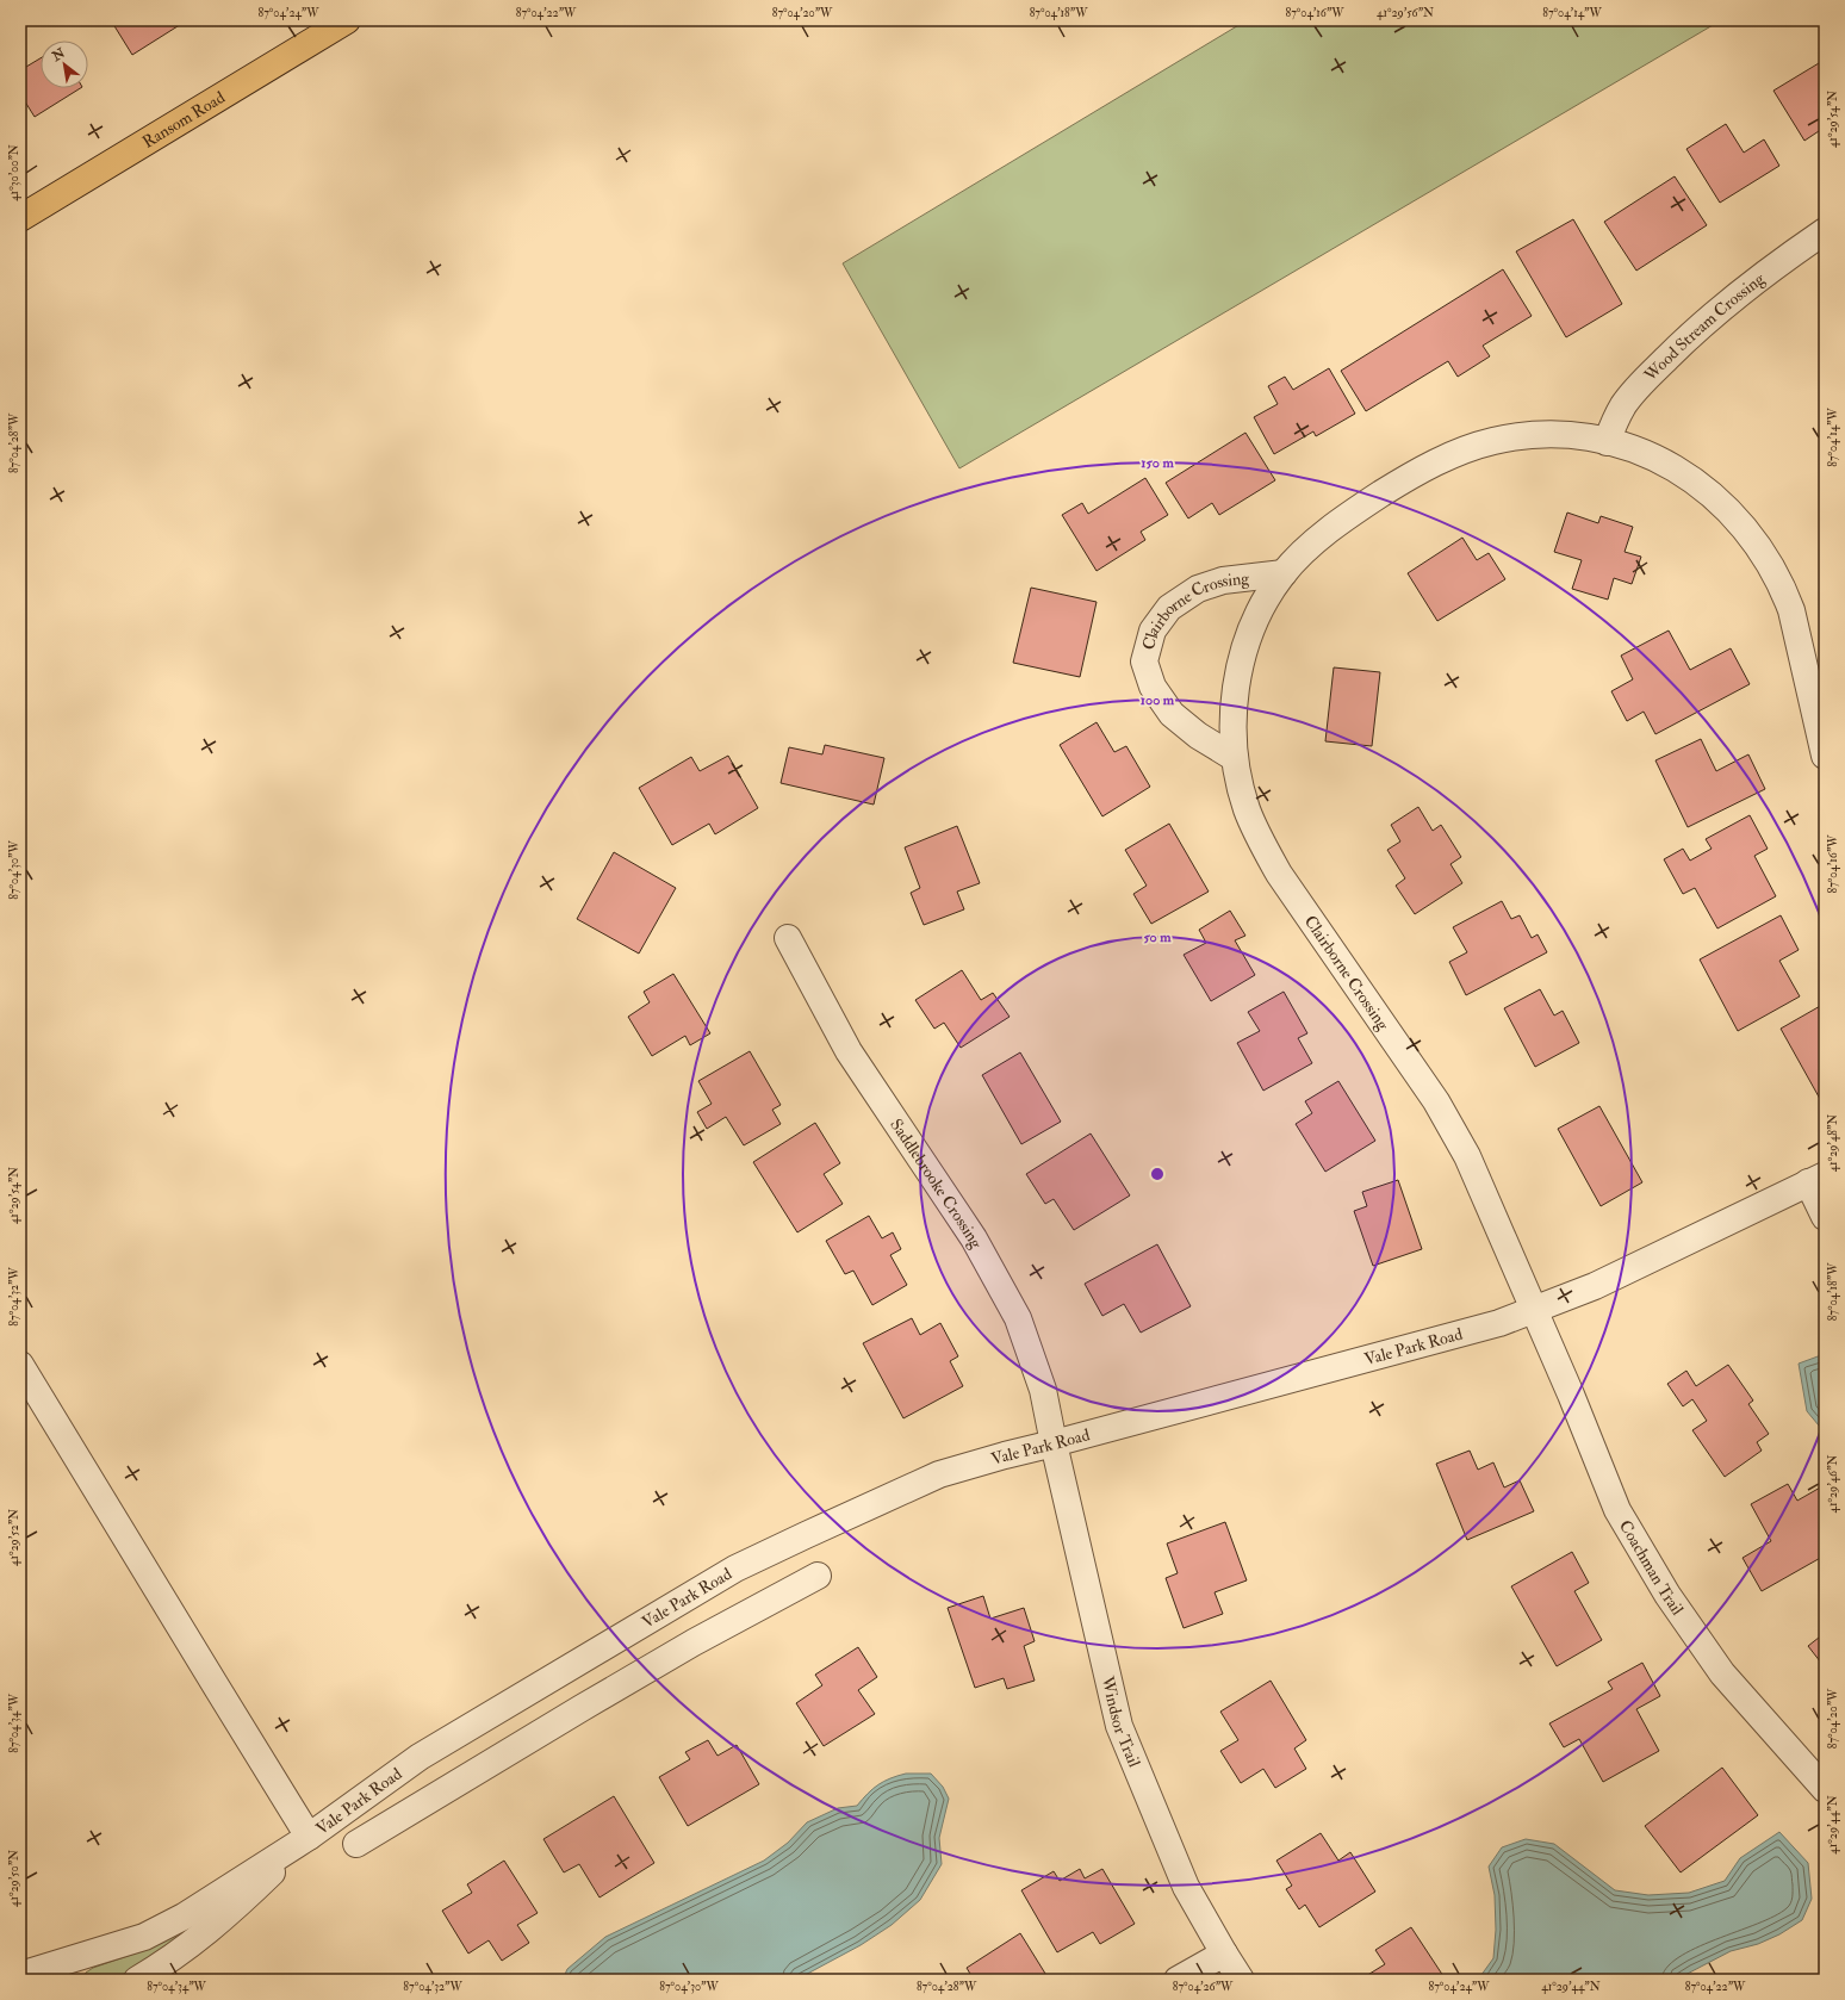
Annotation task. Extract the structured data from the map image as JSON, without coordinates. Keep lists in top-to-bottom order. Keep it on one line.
{"streets":{"main road":["Ransom Road"],"street":["Wood Stream Crossing","Clairborne Crossing","Saddlebrooke Crossing","Vale Park Road","Coachman Trail","Windsor Trail"]},"crossings":[["Wood Stream Crossing","Clairborne Crossing"],["Clairborne Crossing","Vale Park Road"],["Clairborne Crossing","Coachman Trail"],["Saddlebrooke Crossing","Vale Park Road"],["Saddlebrooke Crossing","Windsor Trail"],["Vale Park Road","Coachman Trail"],["Vale Park Road","Windsor Trail"]],"north":"top left","coordinates":["87°04'24\"W","87°04'22\"W","87°04'20\"W","87°04'18\"W","87°04'16\"W","41°29'56\"N","87°04'14\"W","41°29'54\"N","41°30'00\"N","87°04'28\"W","87°04'30\"W","41°29'48\"N","87°04'32\"W","41°29'46\"N","41°29'52\"N","87°04'34\"W","41°29'44\"N","41°29'50\"N","87°04'26\"W"],"rings":["150 m","100 m","50 m"]}
